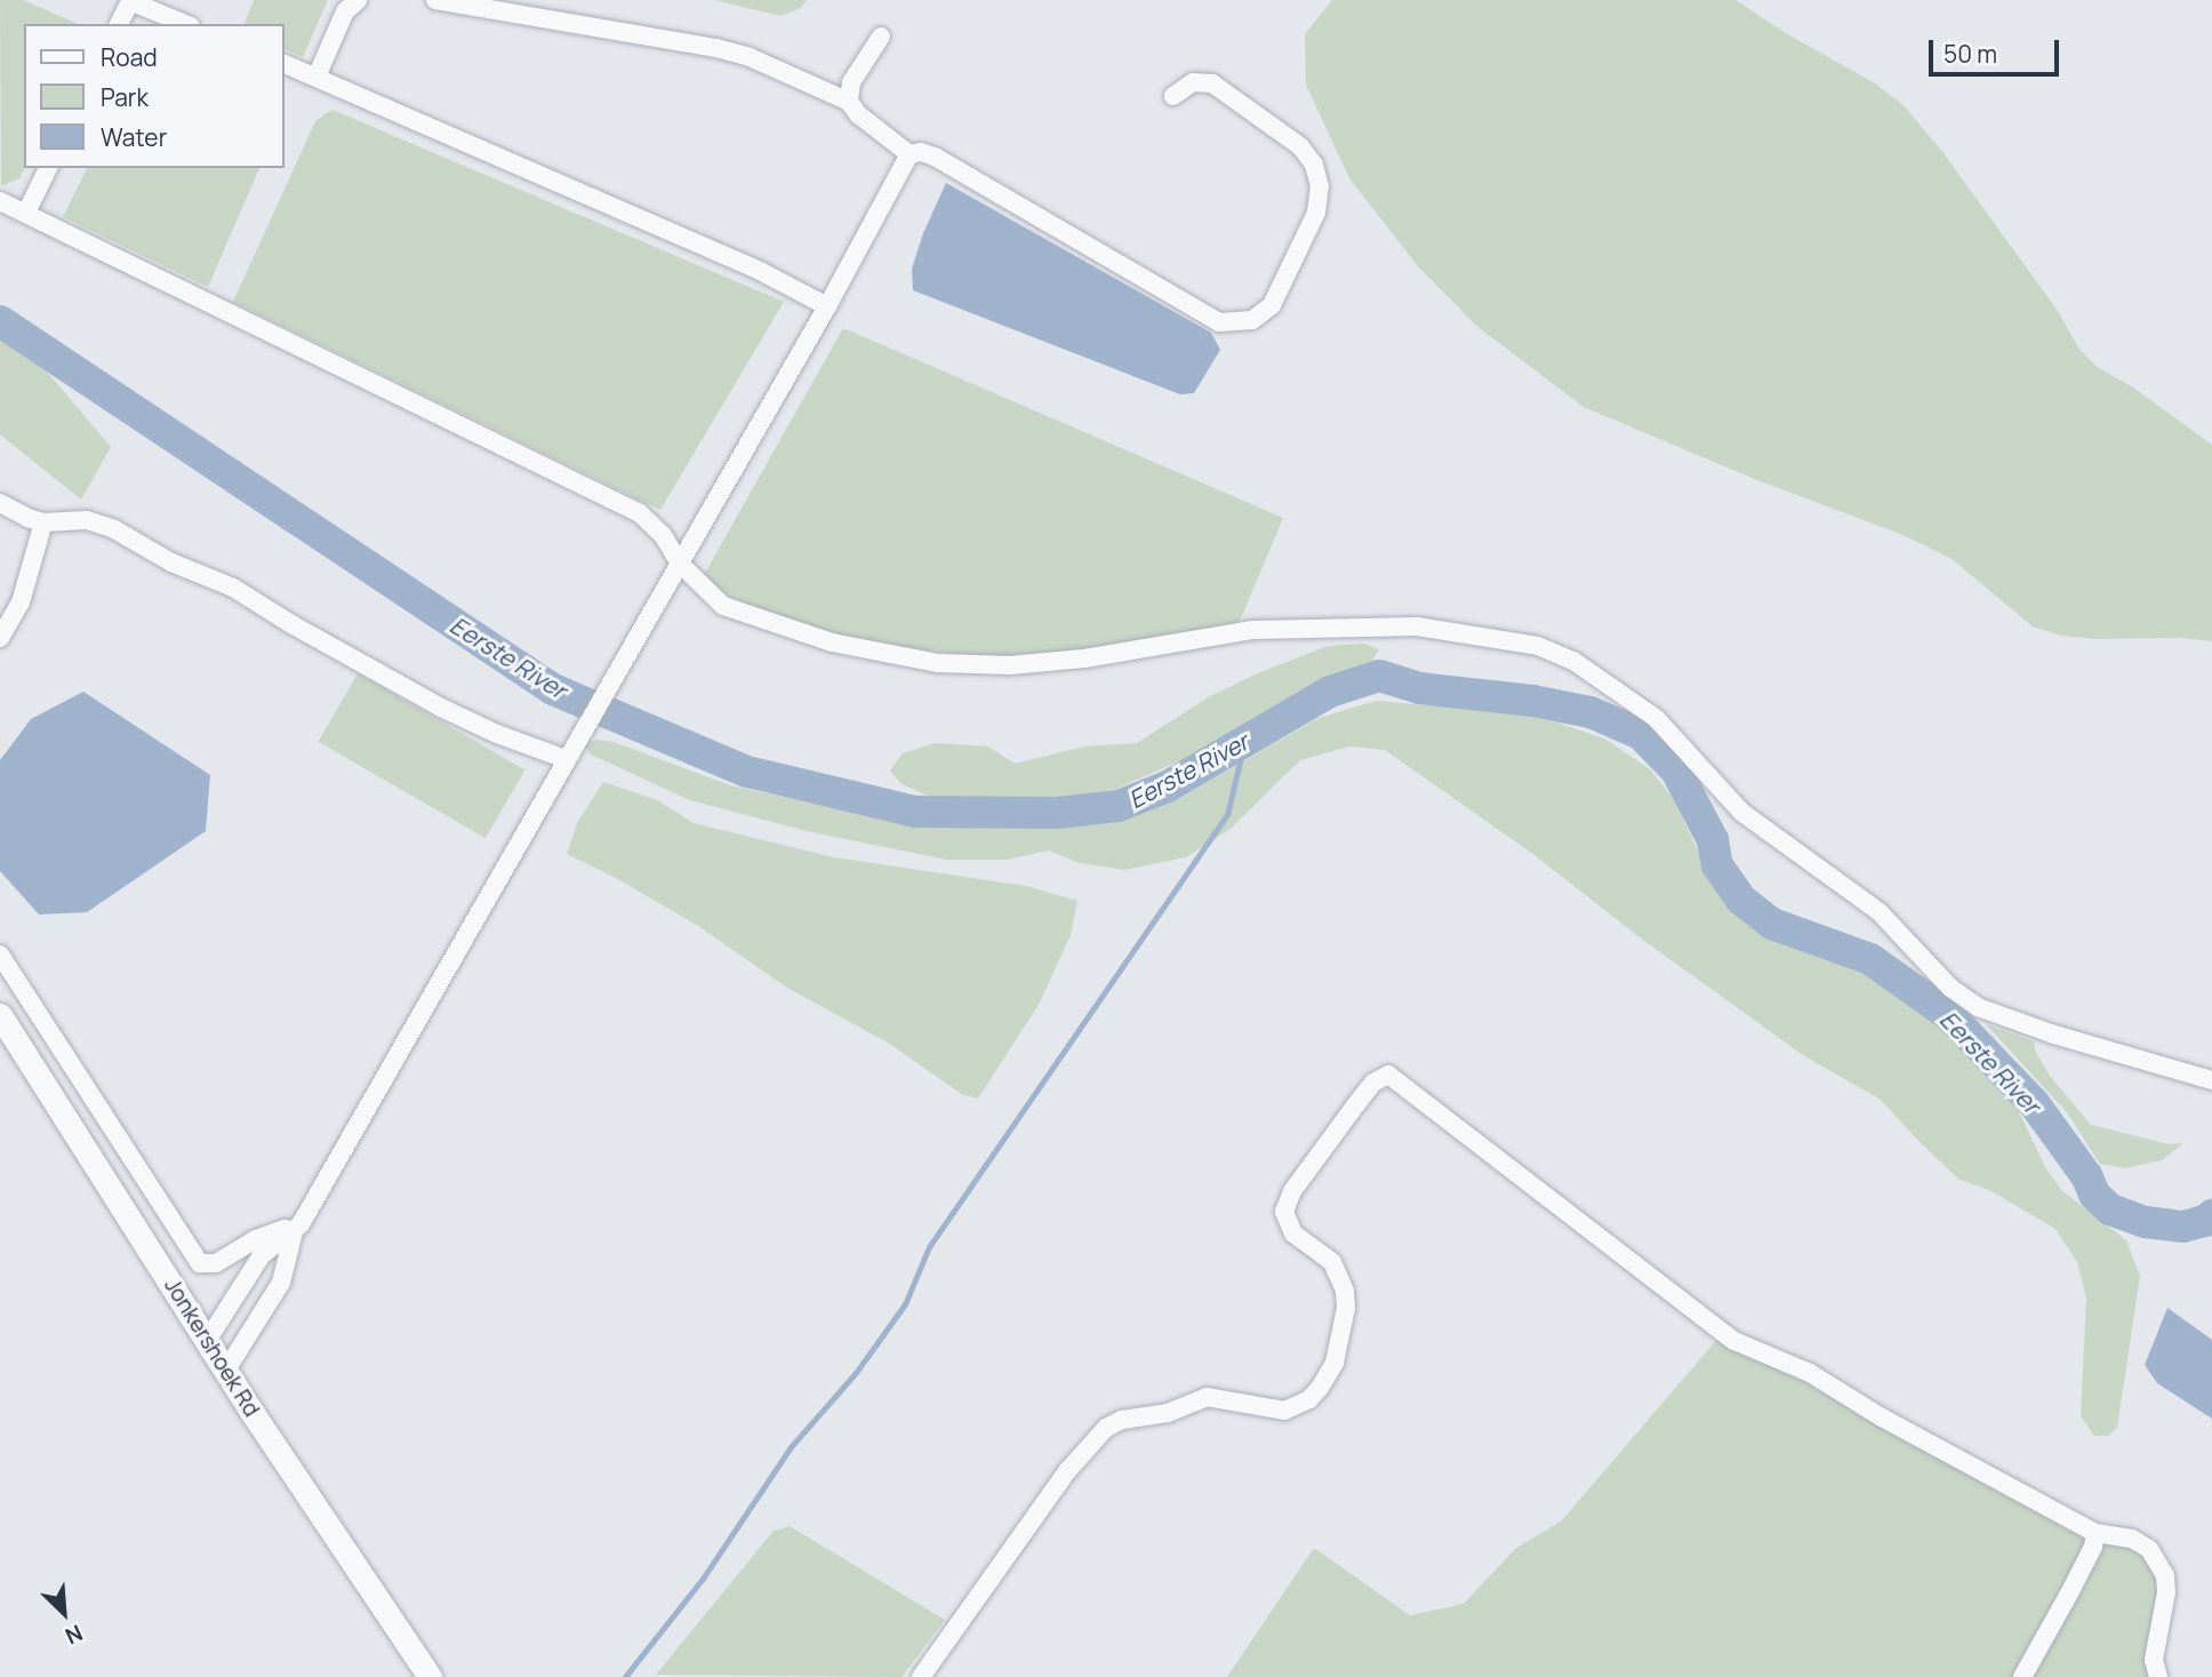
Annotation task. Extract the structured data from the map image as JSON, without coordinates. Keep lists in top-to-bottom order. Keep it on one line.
{"streets":{"street":["Jonkershoek Rd"]},"water":["Eerste River"],"legend":["Road","Park","Water"],"scale_bar":"50 m","north":"bottom right"}
